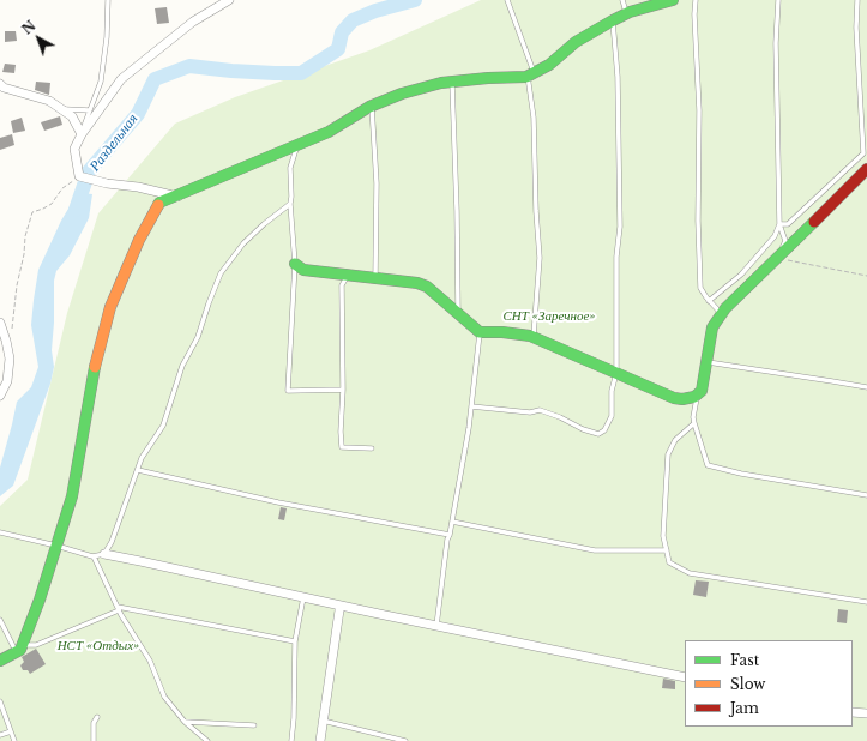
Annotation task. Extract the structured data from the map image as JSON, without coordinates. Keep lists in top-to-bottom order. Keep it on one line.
{"water":["Раздельная"],"parks":["СНТ «Заречное»","НСТ «Отдых»"],"legend":["Fast","Slow","Jam"],"north":"top left"}
